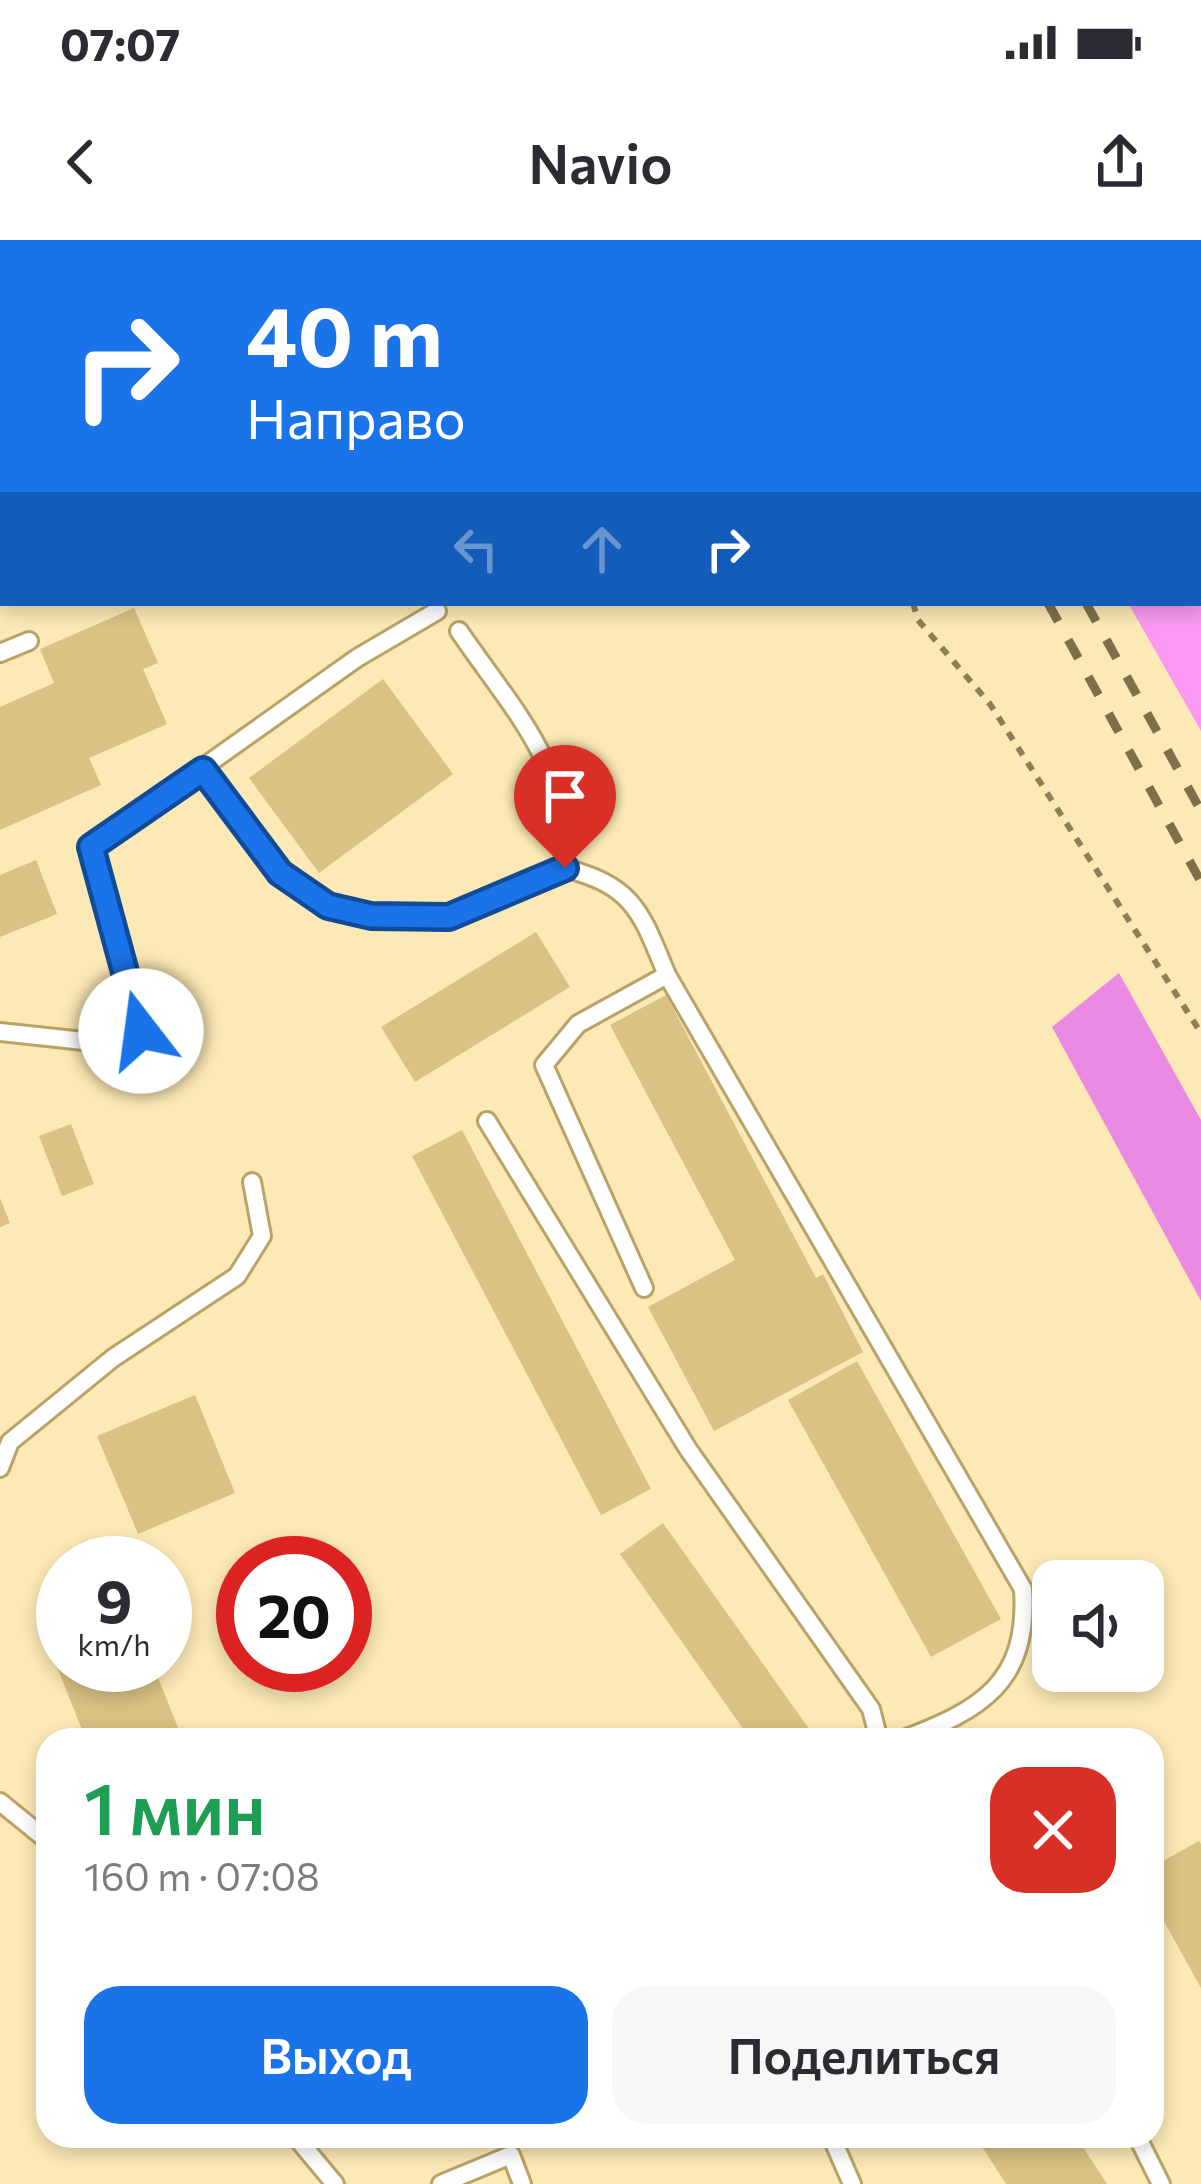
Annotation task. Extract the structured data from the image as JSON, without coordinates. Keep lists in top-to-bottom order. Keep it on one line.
{"page":{"status":"07:07","header":"Navio","turn":["40 m","Направо"],"speed":"9 km/h","limit":"20","heading":["1 мин","160 m · 07:08"],"buttons":["Выход","Поделиться"]}}
